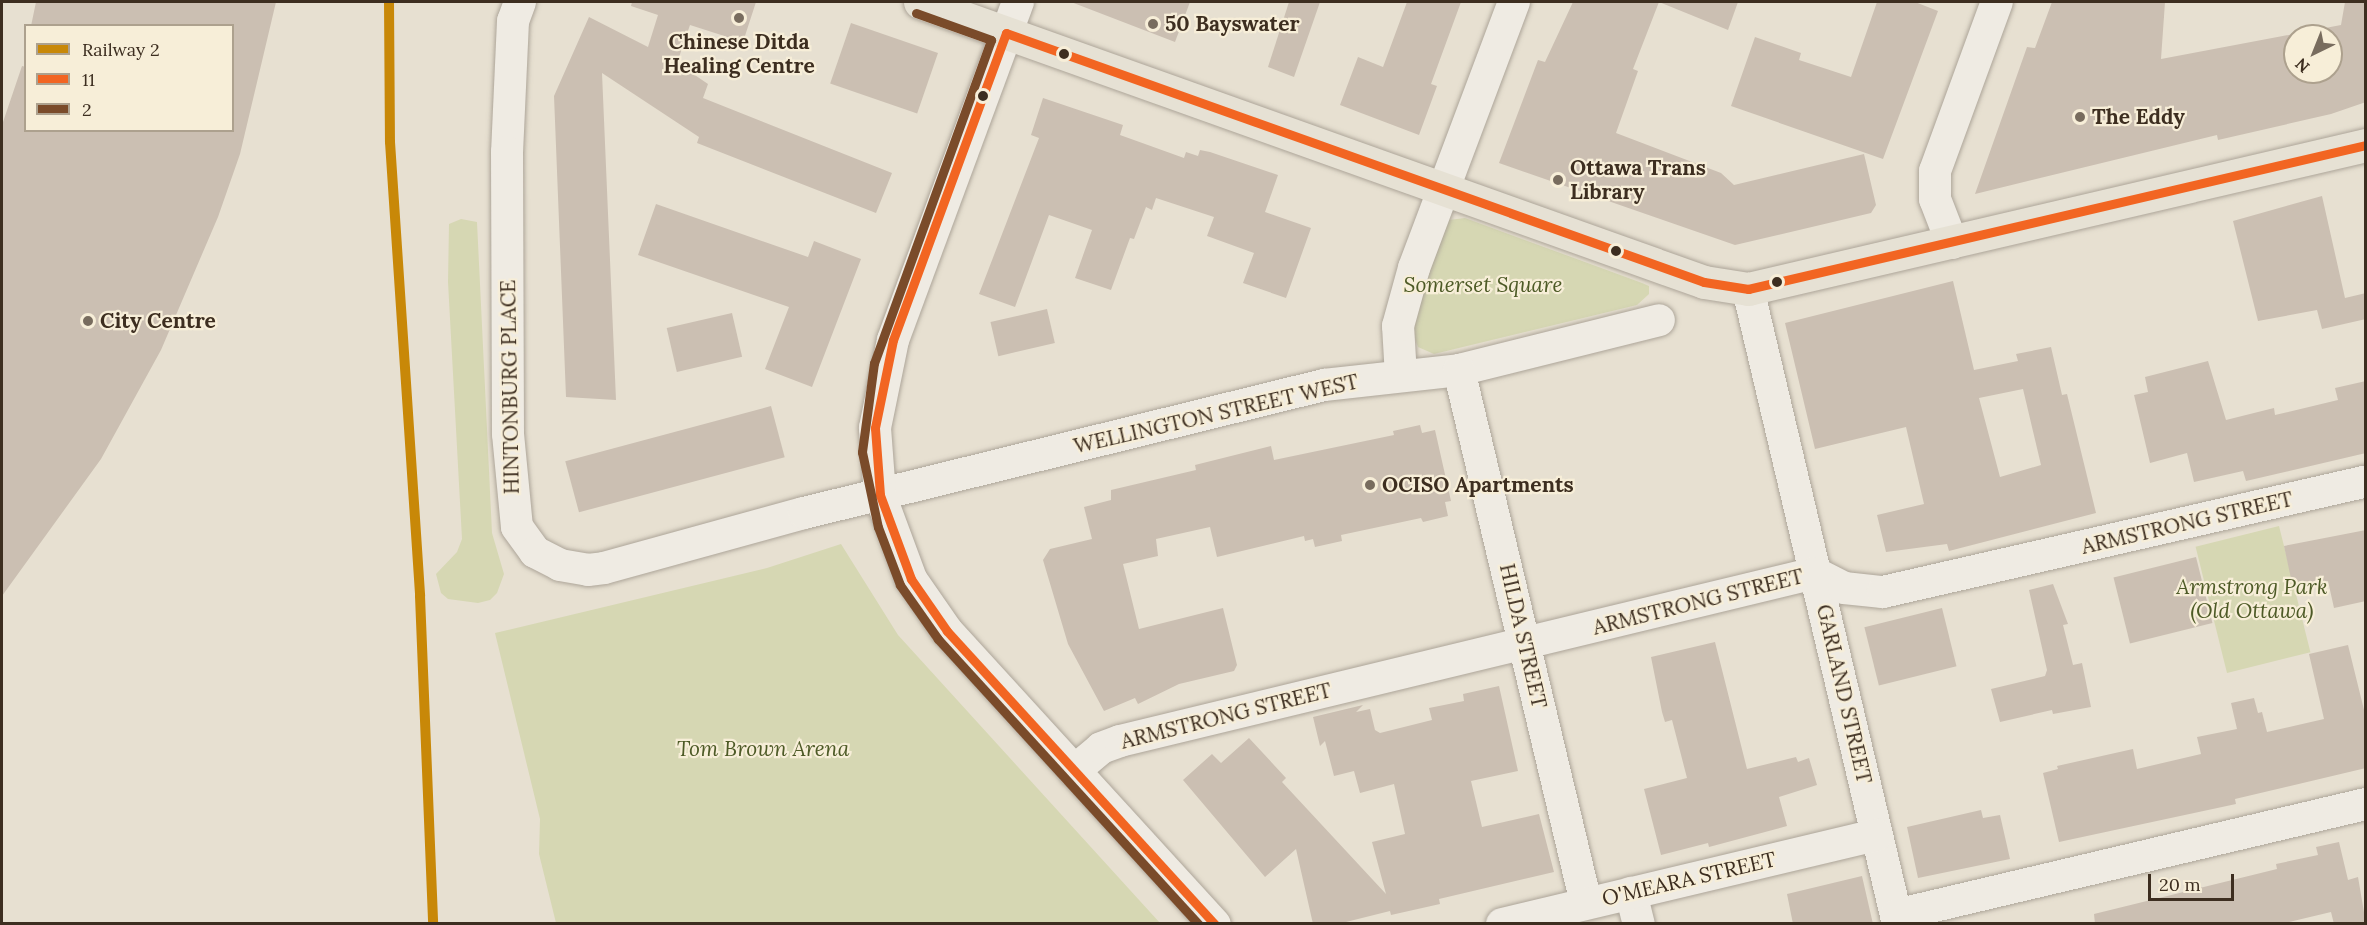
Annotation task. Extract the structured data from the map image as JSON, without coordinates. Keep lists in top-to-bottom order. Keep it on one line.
{"streets":{"street":["HINTONBURG PLACE","WELLINGTON STREET WEST","ARMSTRONG STREET","HILDA STREET","GARLAND STREET","O'MEARA STREET"]},"crossings":[["HINTONBURG PLACE","WELLINGTON STREET WEST"],["WELLINGTON STREET WEST","HILDA STREET"],["ARMSTRONG STREET","HILDA STREET"],["ARMSTRONG STREET","GARLAND STREET"],["HILDA STREET","O'MEARA STREET"],["GARLAND STREET","O'MEARA STREET"]],"parks":["Somerset Square","Armstrong Park (Old Ottawa)","Tom Brown Arena"],"places":["Chinese Ditda Healing Centre","50 Bayswater","The Eddy","Ottawa Trans Library","City Centre","OCISO Apartments"],"lines":["rail line 2","transit line 2","transit line 11"],"legend":["Railway 2","11","2"],"scale_bar":"20 m","north":"bottom left"}
